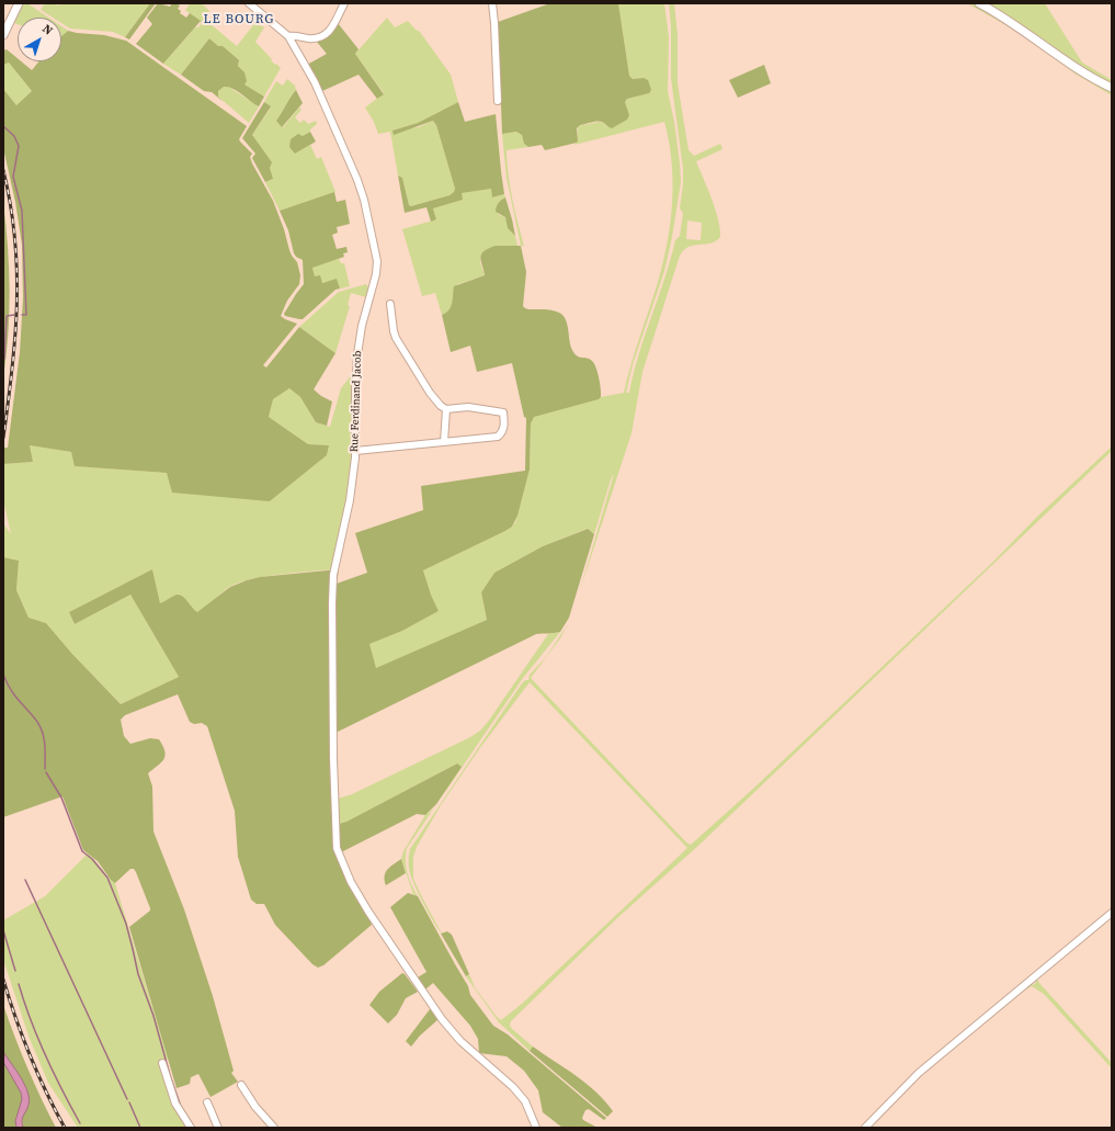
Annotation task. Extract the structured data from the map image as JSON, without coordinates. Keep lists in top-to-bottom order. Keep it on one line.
{"streets":{"street":["Rue Ferdinand Jacob"]},"districts":["LE BOURG"],"north":"top right"}
